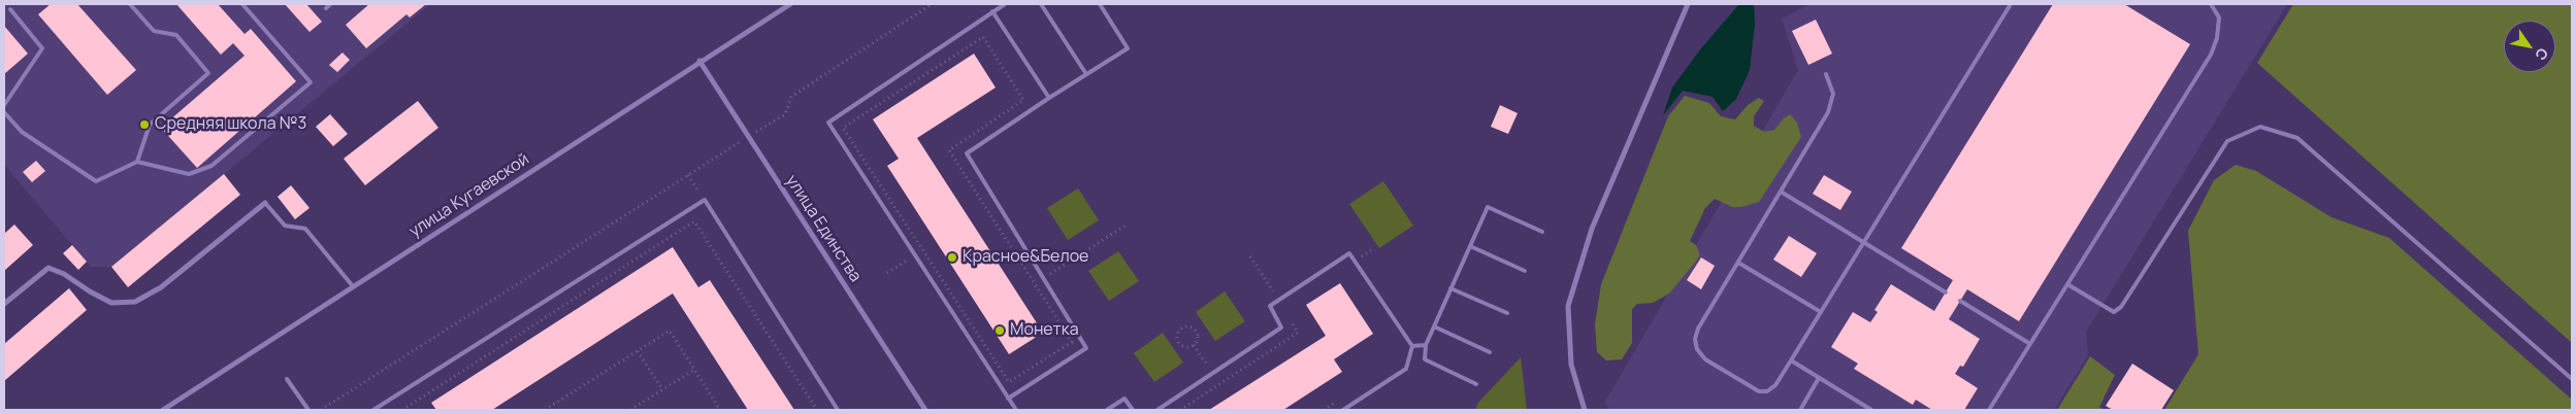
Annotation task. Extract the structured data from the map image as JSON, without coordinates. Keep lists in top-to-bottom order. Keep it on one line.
{"streets":{"street":["улица Кугаевской","улица Единства"]},"crossings":[["улица Кугаевской","улица Единства"]],"places":["Средняя школа №3","Красное&Белое","Монетка"],"north":"bottom right"}
